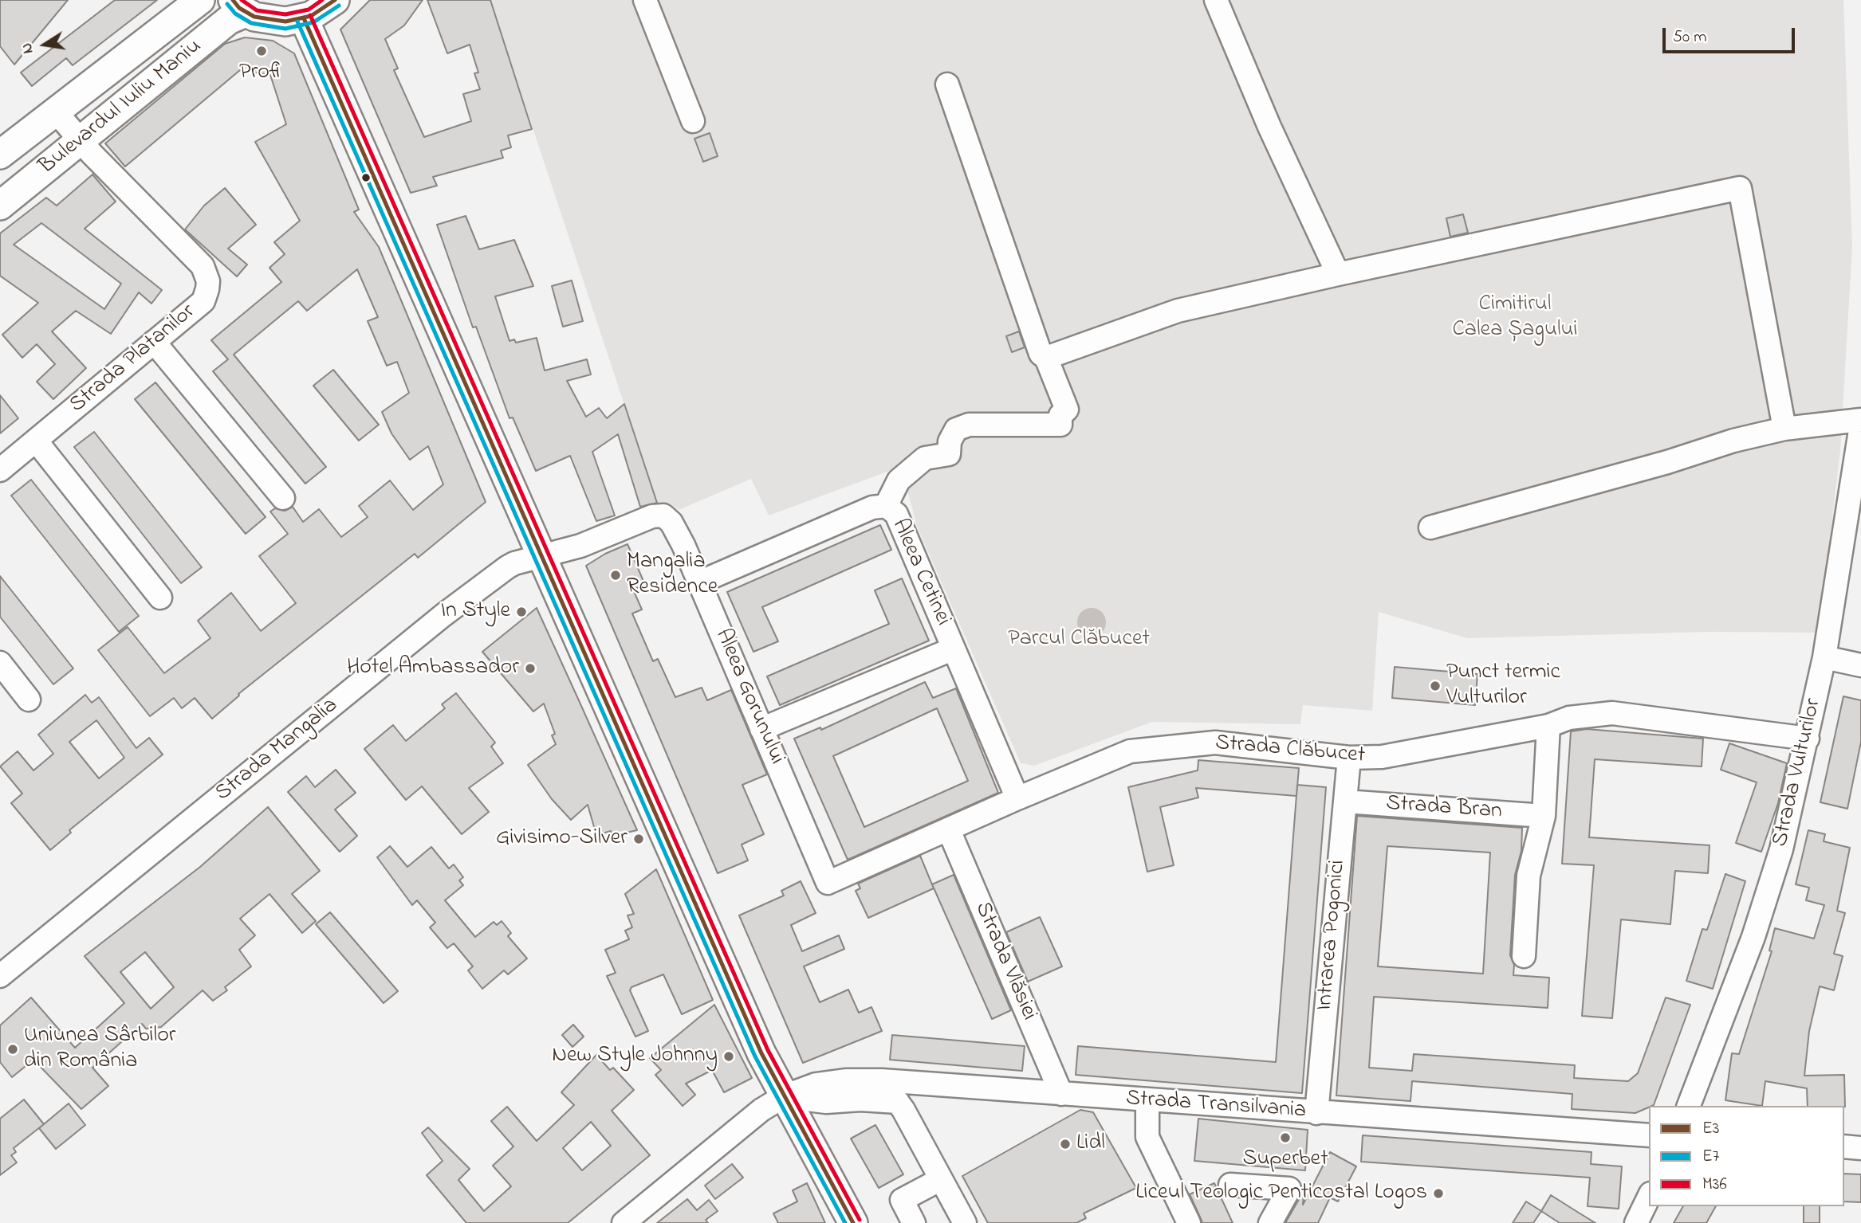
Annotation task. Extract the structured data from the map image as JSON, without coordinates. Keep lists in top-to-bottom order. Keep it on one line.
{"streets":{"main road":["Bulevardul Iuliu Maniu"],"street":["Strada Platanilor","Aleea Cetinei","Aleea Gorunului","Strada Mangalia","Strada Clăbucet","Strada Vulturilor","Strada Bran","Intrarea Pogonici","Strada Vlăsiei","Strada Transilvania"]},"crossings":[["Bulevardul Iuliu Maniu","Strada Platanilor"],["Aleea Cetinei","Aleea Gorunului"],["Aleea Cetinei","Strada Clăbucet"],["Aleea Gorunului","Strada Mangalia"],["Aleea Gorunului","Strada Clăbucet"],["Strada Clăbucet","Strada Vulturilor"],["Strada Clăbucet","Intrarea Pogonici"],["Strada Clăbucet","Strada Vlăsiei"],["Strada Bran","Intrarea Pogonici"],["Intrarea Pogonici","Strada Transilvania"],["Strada Vlăsiei","Strada Transilvania"]],"parks":["Cimitirul Calea Șagului","Parcul Clăbucet"],"places":["Profi","Mangalia Residence","In Style","Hotel Ambassador","Punct termic Vulturilor","Givisimo-Silver","Uniunea Sârbilor din România","New Style Johnny","Superbet","Lidl","Liceul Teologic Penticostal Logos"],"lines":["transit line E3","transit line M36","transit line E7"],"legend":["E3","E7","M36"],"scale_bar":"50 m","north":"left"}
